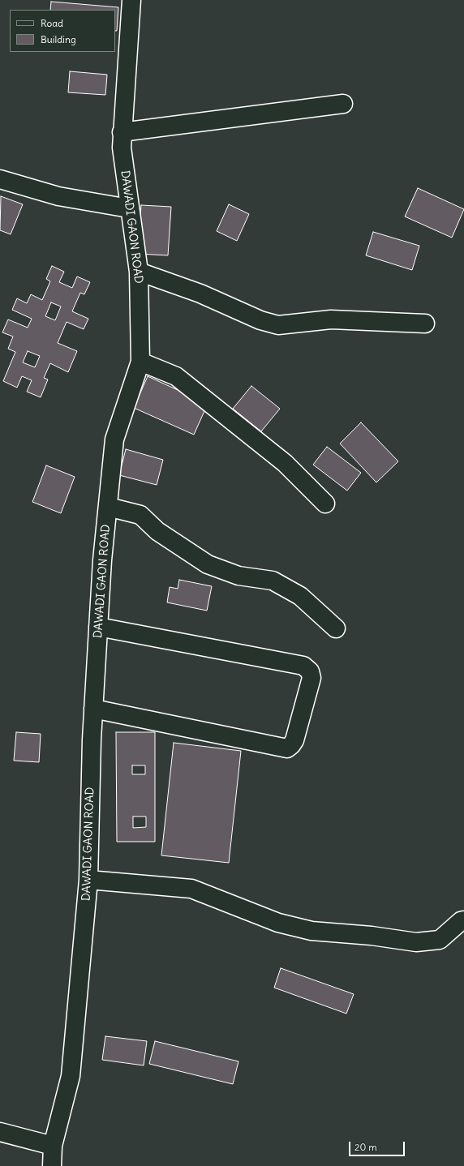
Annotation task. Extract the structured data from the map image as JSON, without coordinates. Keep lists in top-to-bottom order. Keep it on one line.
{"streets":{"street":["DAWADI GAON ROAD"]},"legend":["Road","Building"],"scale_bar":"20 m"}
